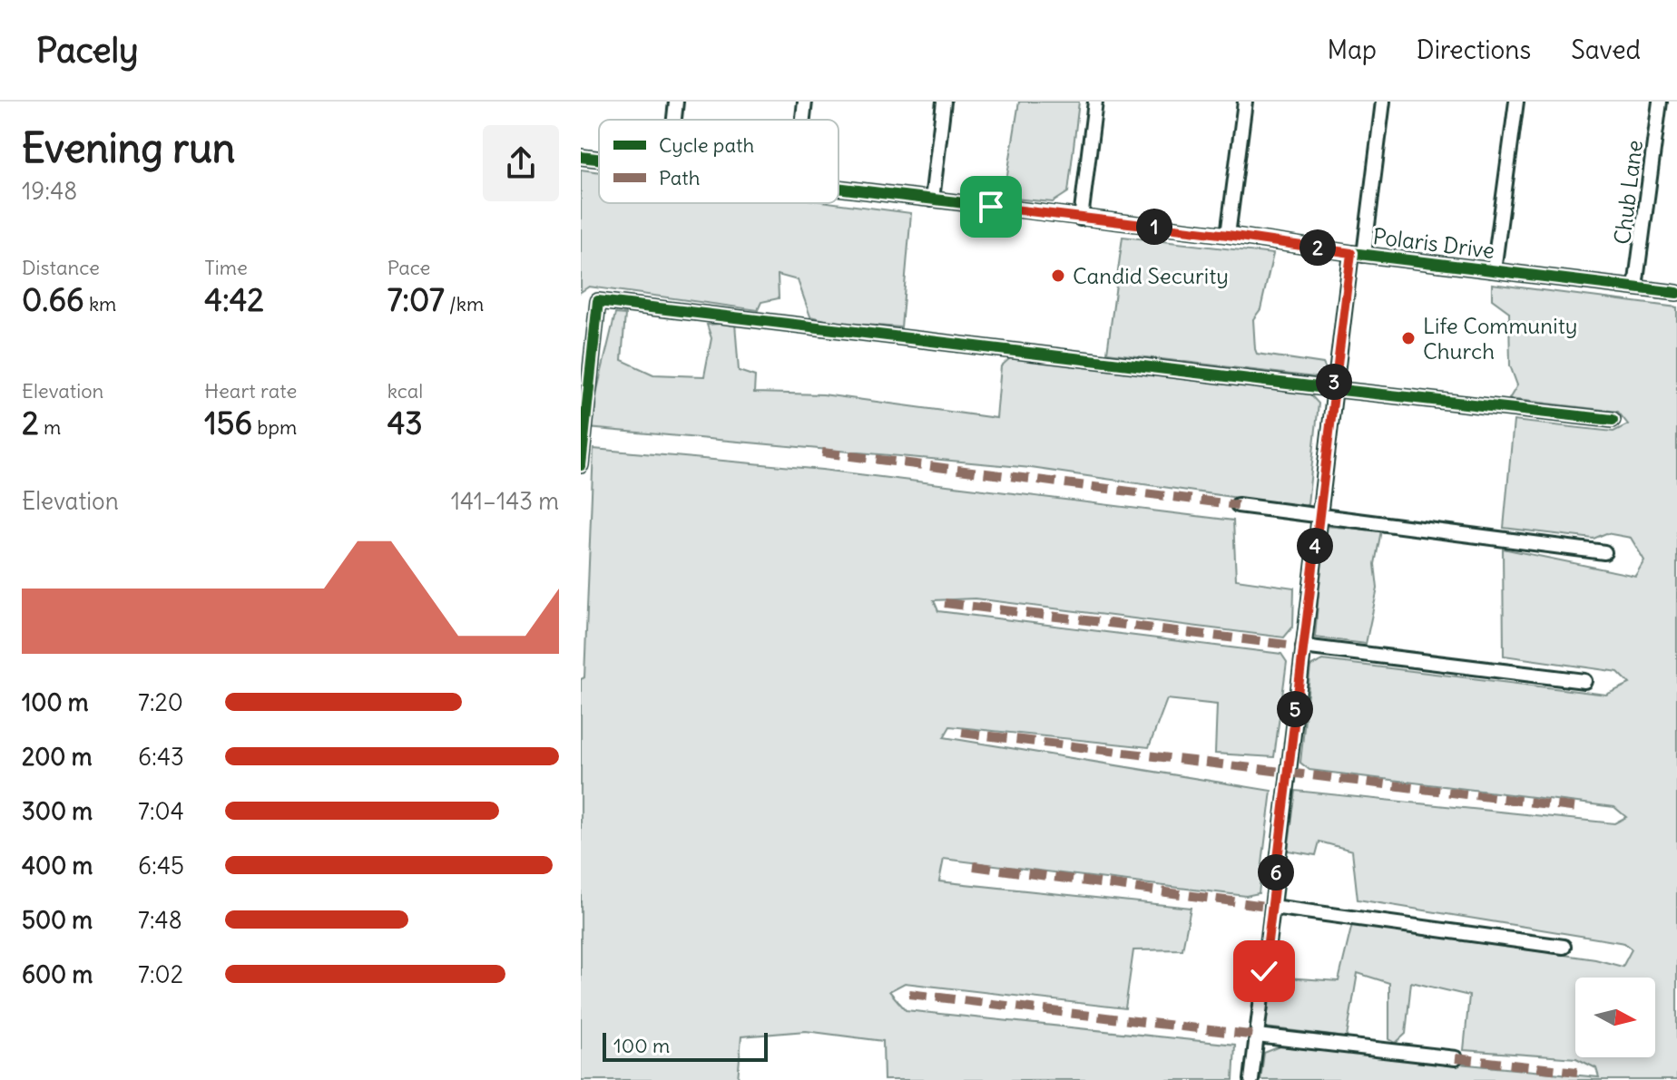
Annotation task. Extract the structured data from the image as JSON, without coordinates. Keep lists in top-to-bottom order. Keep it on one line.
{"streets":{"street":["Chub Lane","Polaris Drive"]},"crossings":[["Chub Lane","Polaris Drive"]],"places":["Candid Security","Life Community Church"],"legend":["Cycle path","Path"],"scale_bar":"100 m","north":"right","page":{"header":"Pacely","nav":["Map","Directions","Saved"],"heading":["Evening run","19:48"],"pins":["1","2","3","4","5","6"],"stats":[["Distance","0.66 km"],["Time","4:42"],["Pace","7:07 /km"],["Elevation","2 m"],["Heart rate","156 bpm"],["kcal","43"]],"chart":["Elevation","141–143 m"],"list":[{"name":"100 m","note":"7:20"},{"name":"200 m","note":"6:43"},{"name":"300 m","note":"7:04"},{"name":"400 m","note":"6:45"},{"name":"500 m","note":"7:48"},{"name":"600 m","note":"7:02"}],"scale":"100 m"}}
